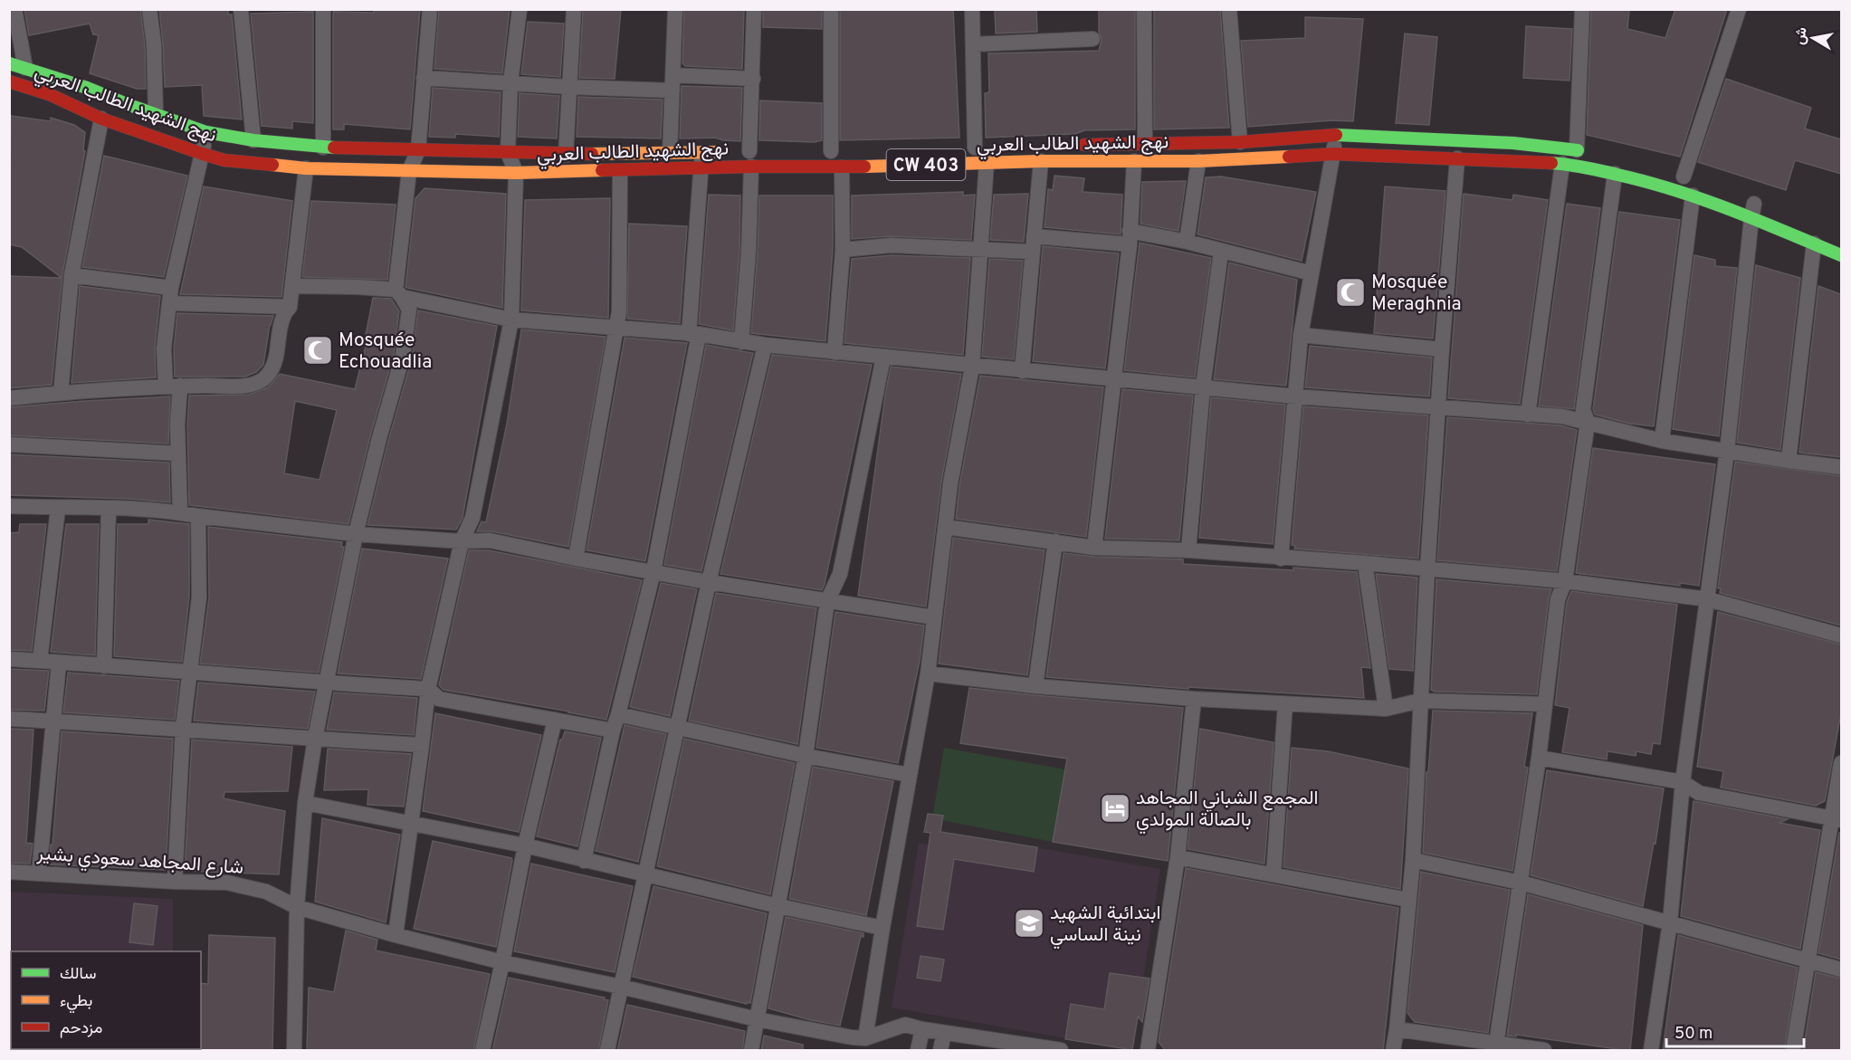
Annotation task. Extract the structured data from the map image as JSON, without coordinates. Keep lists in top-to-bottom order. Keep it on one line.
{"streets":{"main road":["نهج الشهيد الطالب العربي","CW 403"],"street":["شارع المجاهد سعودي بشير"]},"places":{"mosque":["Mosquée Meraghnia","Mosquée Echouadlia"],"hotel":["المجمع الشباني المجاهد بالصالة المولدي"],"school or university":["ابتدائية الشهيد نينة الساسي"]},"legend":["سالك","بطيء","مزدحم"],"scale_bar":"50 m","north":"left"}
